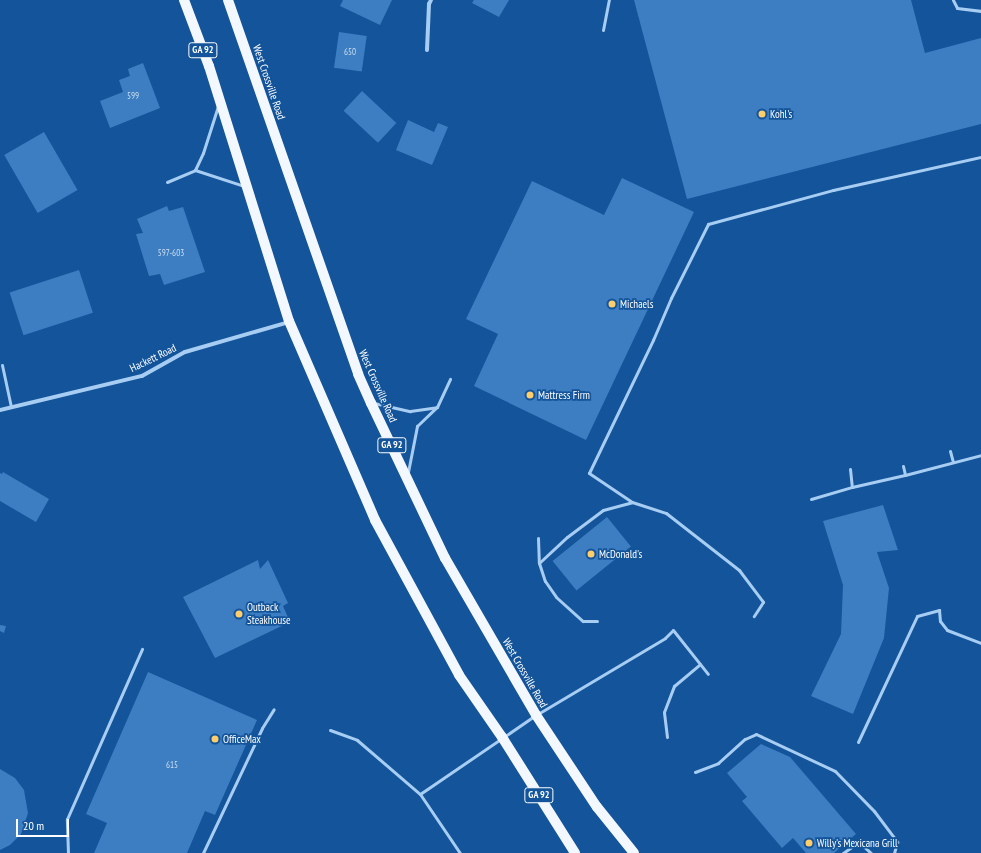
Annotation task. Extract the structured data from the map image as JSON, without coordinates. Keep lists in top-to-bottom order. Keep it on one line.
{"streets":{"main road":["GA 92","West Crossville Road"],"street":["Hackett Road"]},"crossings":[["GA 92","Hackett Road"]],"places":["Kohl's","Michaels","Mattress Firm","McDonald's","Outback Steakhouse","OfficeMax","Willy's Mexicana Grill"],"house_numbers":["650","599","597-603","615"],"scale_bar":"20 m"}
